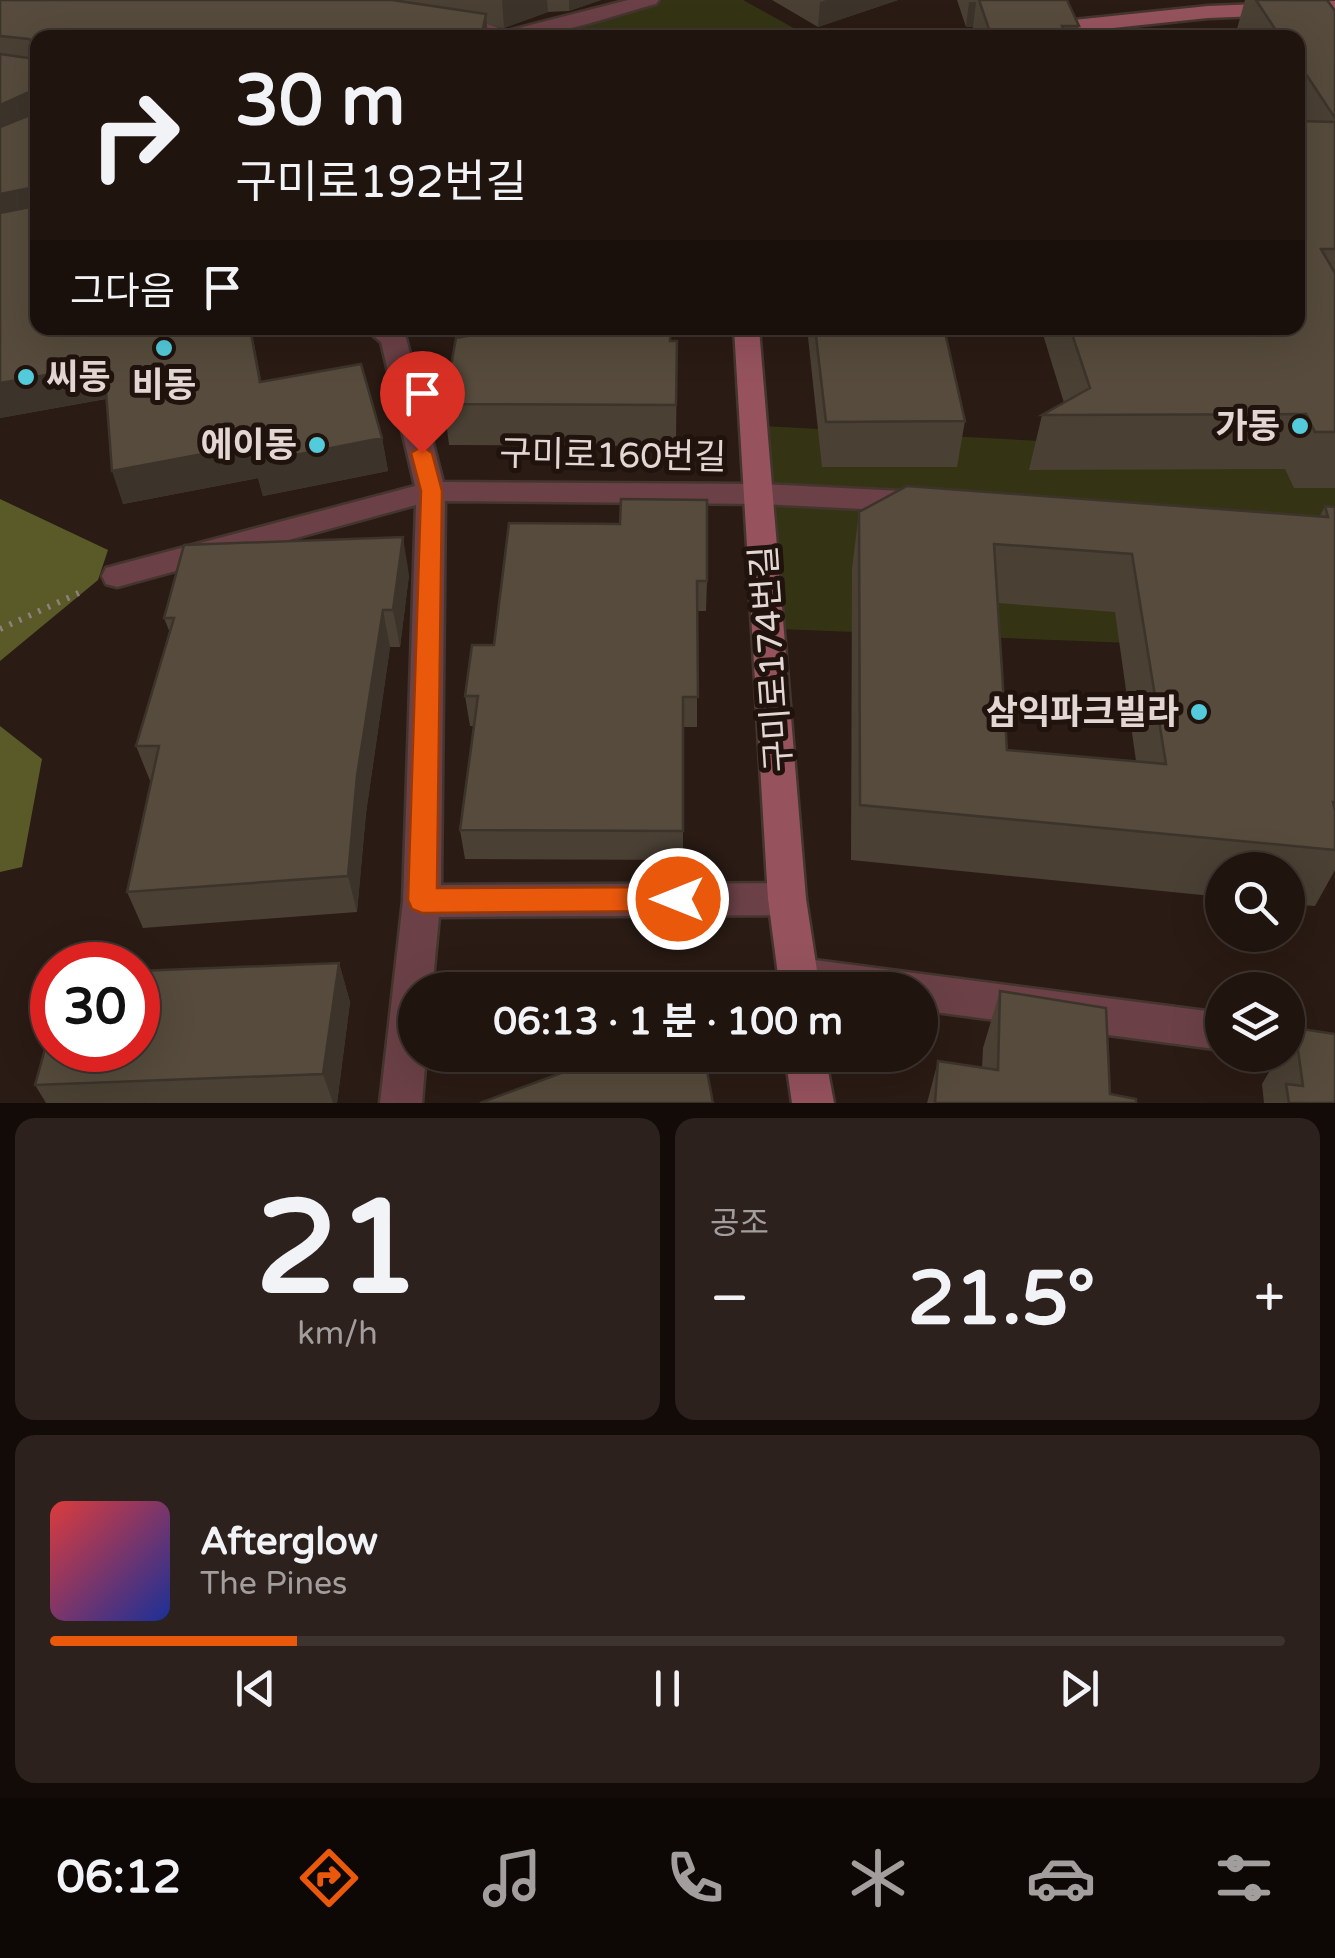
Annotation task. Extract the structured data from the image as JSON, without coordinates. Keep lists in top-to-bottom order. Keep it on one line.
{"streets":{"street":["구미로160번길","구미로174번길"]},"crossings":[["구미로160번길","구미로174번길"]],"places":["비동","씨동","가동","에이동","삼익파크빌라"],"page":{"turn":["30 m","구미로192번길"],"then":"그다음","limit":"30","trip":"06:13 · 1 분 · 100 m","tile":[["21","km/h"],"공조"],"heat":["−","21.5°","+"],"song":["Afterglow","The Pines"],"tabs":"06:12"}}
